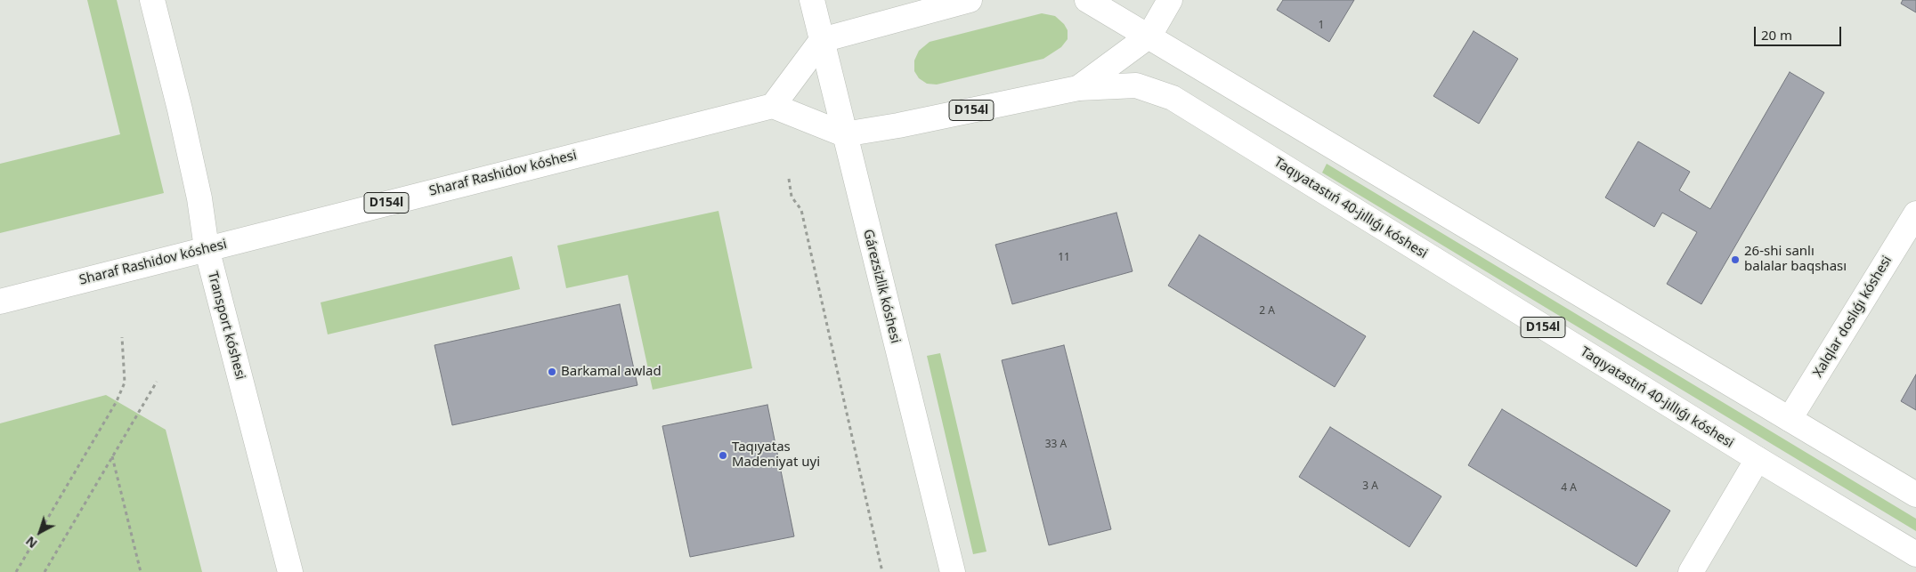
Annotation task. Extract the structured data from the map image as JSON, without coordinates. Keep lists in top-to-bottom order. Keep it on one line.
{"streets":{"main road":["D154l","Sharaf Rashidov kóshesi","Taqıyatastıń 40-jıllıǵı kóshesi","Gárezsizlik kóshesi","Xalqlar doslıǵı kóshesi","Transport kóshesi"]},"crossings":[["D154l","Taqıyatastıń 40-jıllıǵı kóshesi"],["D154l","Gárezsizlik kóshesi"],["Sharaf Rashidov kóshesi","Transport kóshesi"]],"places":["26-shi sanlı balalar baqshası","Barkamal awlad","Taqıyatas Madeniyat uyi"],"house_numbers":["1","11","2 А","33 А","3 А","4 А"],"scale_bar":"20 m","north":"bottom left"}
